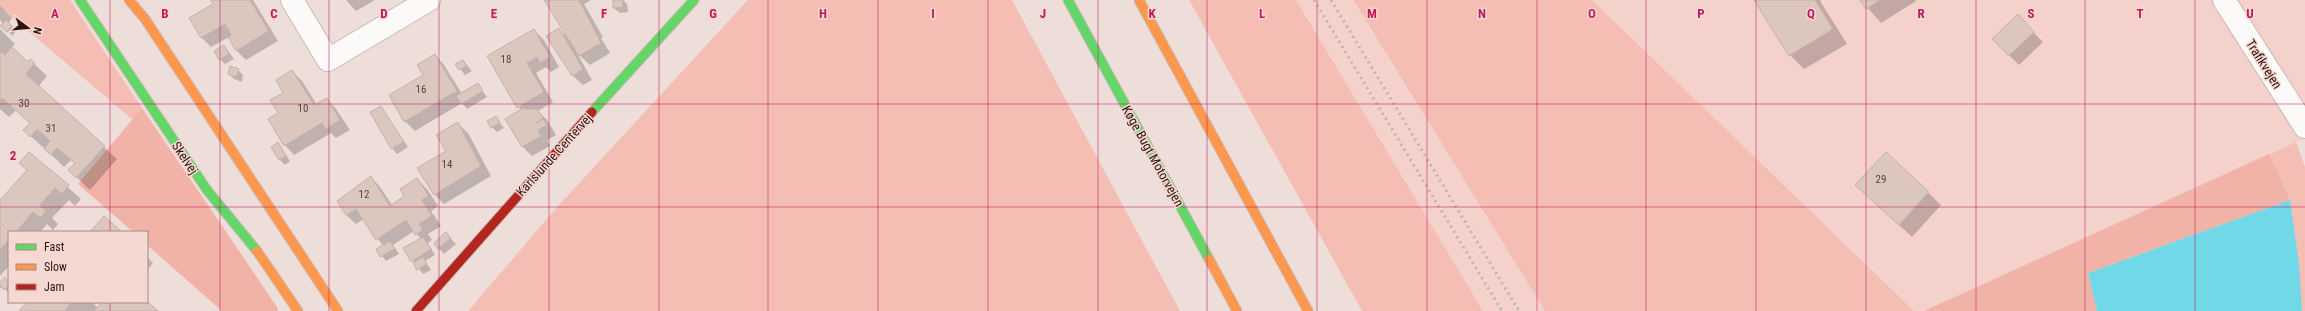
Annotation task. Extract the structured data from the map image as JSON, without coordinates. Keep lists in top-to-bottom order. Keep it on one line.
{"streets":{"main road":["Karlslunde Centervej","Køge Bugt Motorvejen","Skelvej"],"street":["Trafikvejen"]},"house_numbers":["18","16","30","10","31","14","29","12"],"legend":["Fast","Slow","Jam"],"north":"right","grid":{"columns":["A","B","C","D","E","F","G","H","I","J","K","L","M","N","O","P","Q","R","S","T","U"],"rows":["2"]}}
